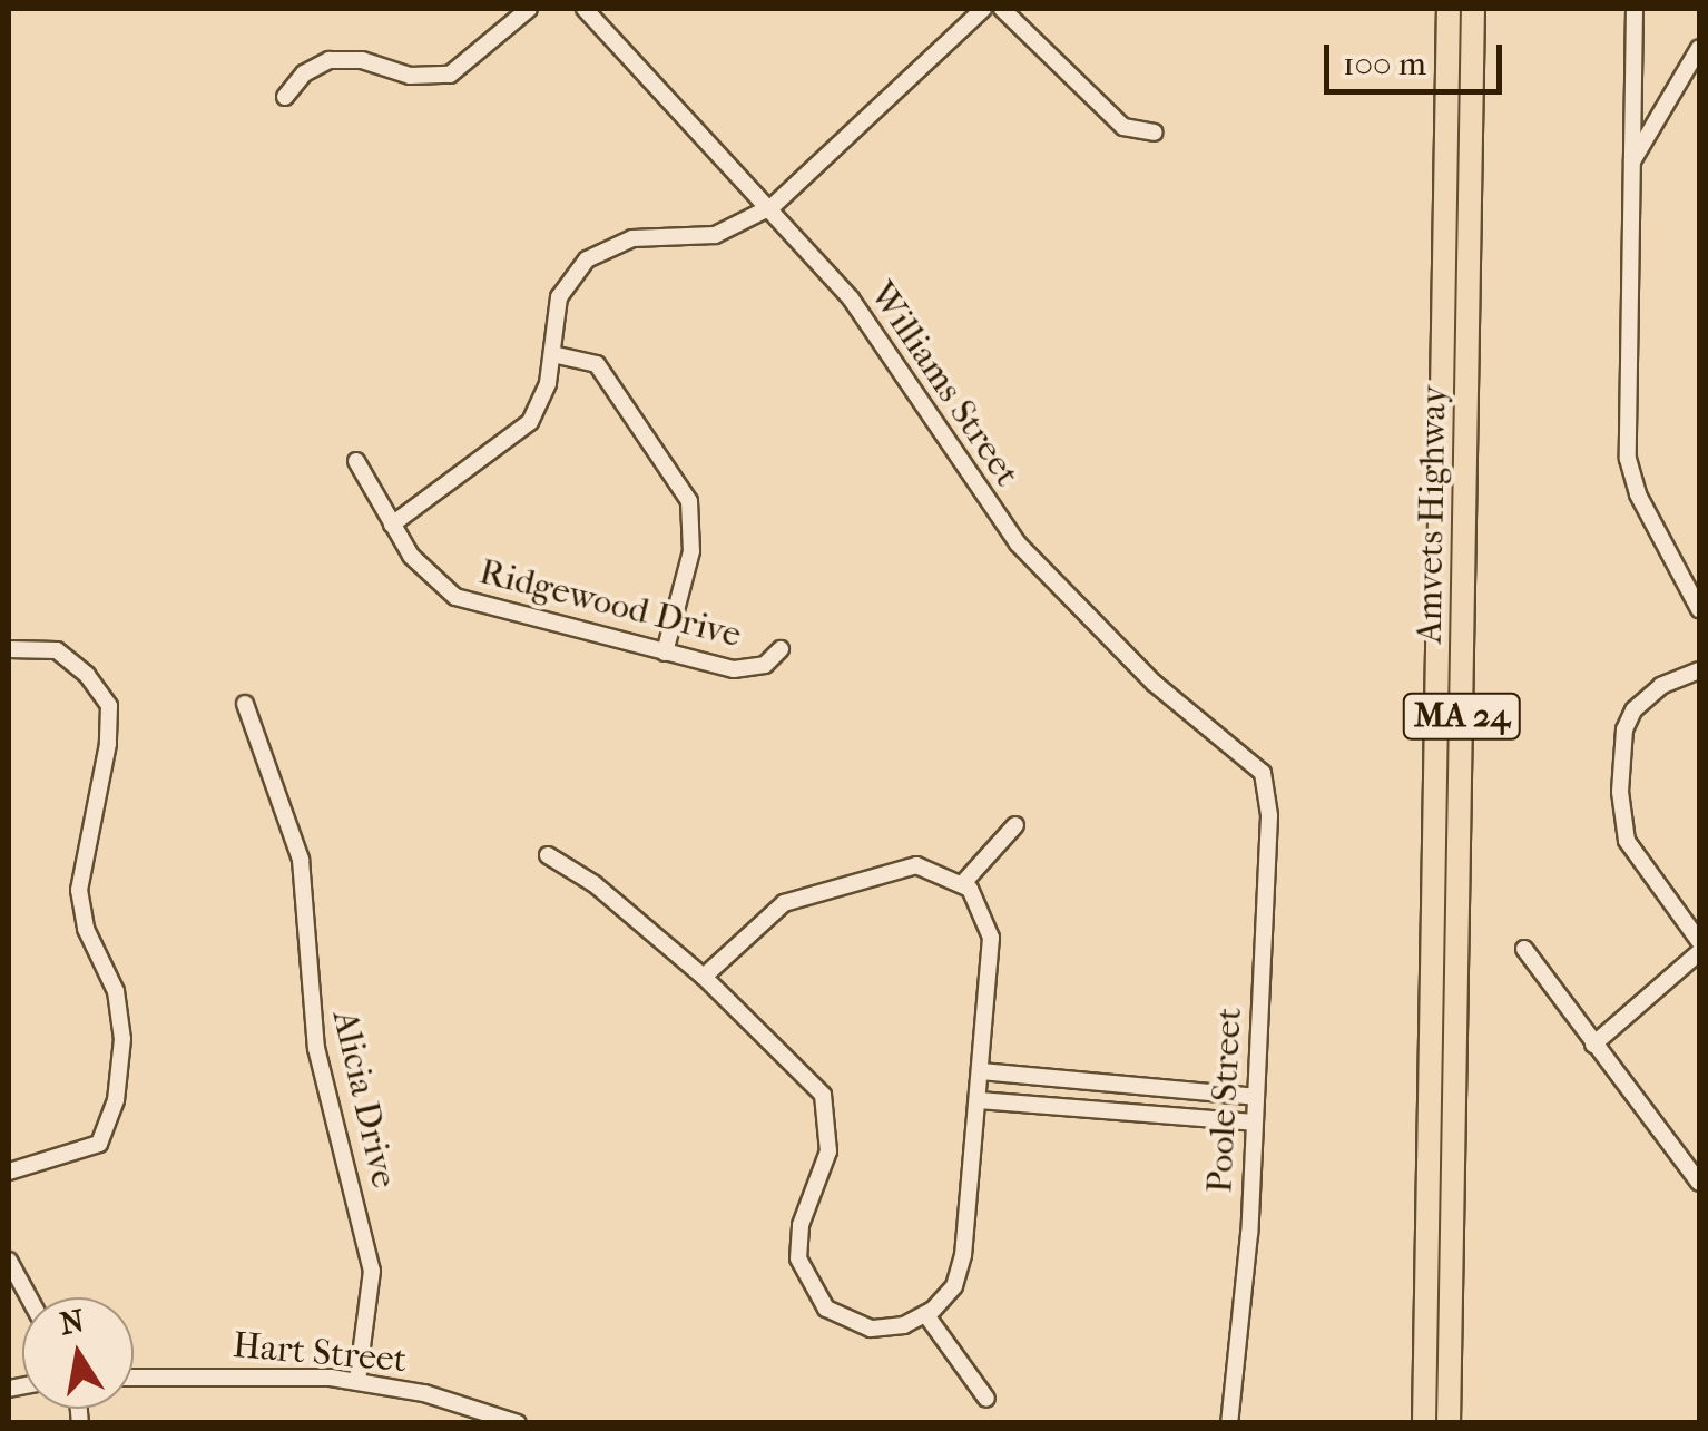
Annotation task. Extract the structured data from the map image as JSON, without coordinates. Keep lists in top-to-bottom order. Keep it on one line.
{"streets":{"highway":["Amvets Highway","MA 24"],"street":["Williams Street","Ridgewood Drive","Alicia Drive","Poole Street","Hart Street"]},"crossings":[["Williams Street","Poole Street"],["Alicia Drive","Hart Street"]],"scale_bar":"100 m","north":"top"}
